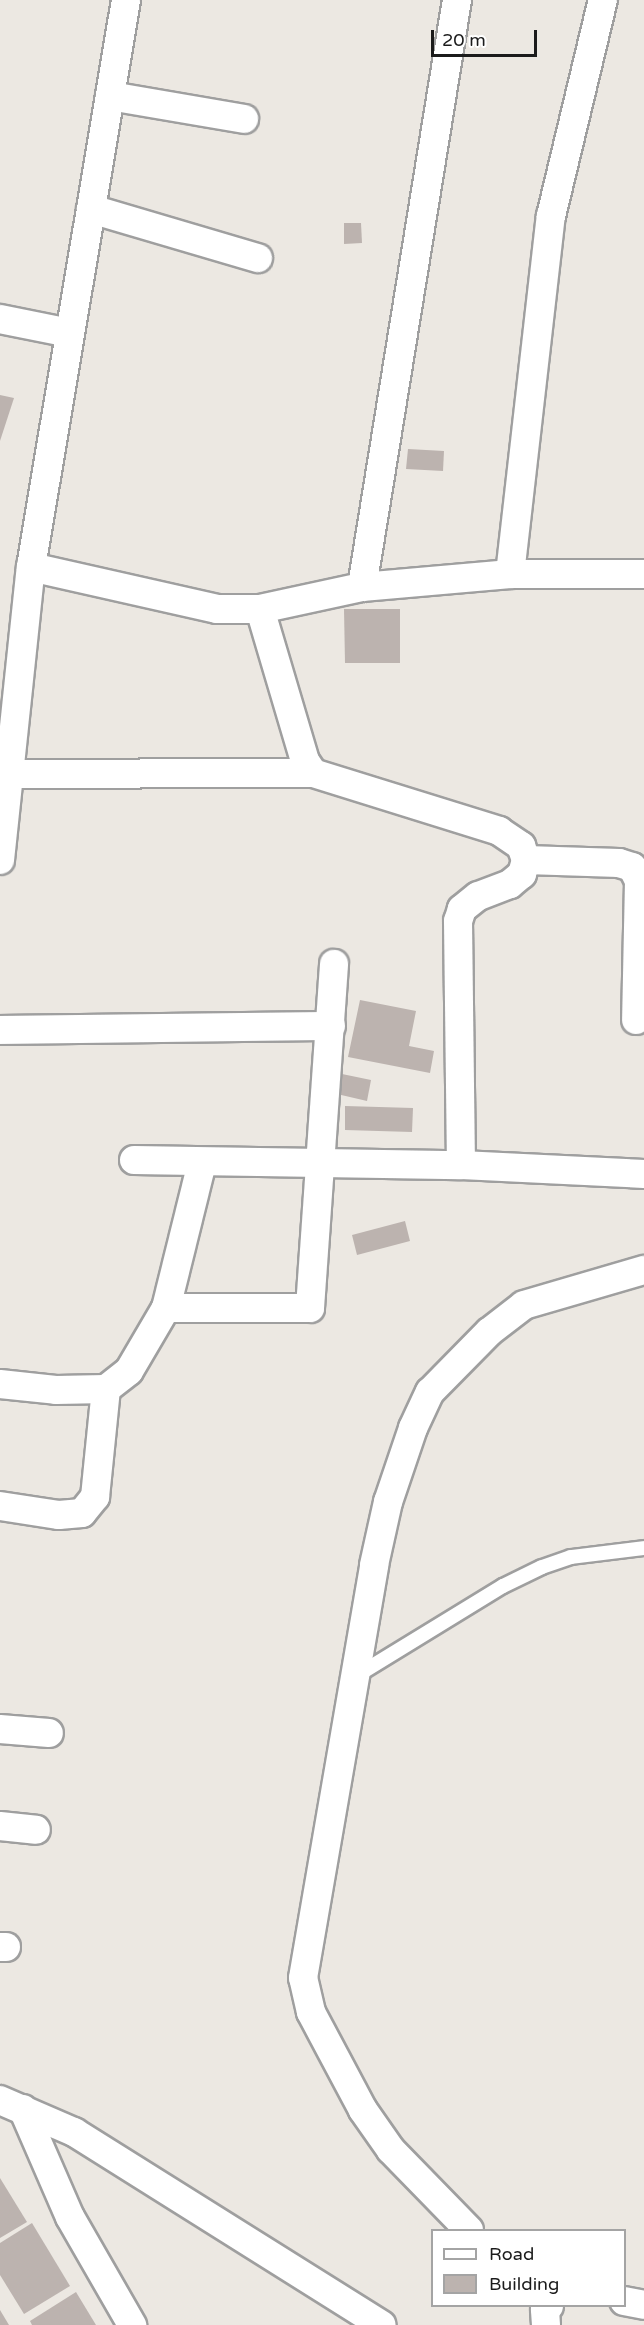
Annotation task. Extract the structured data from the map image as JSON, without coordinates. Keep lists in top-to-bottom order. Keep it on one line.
{"legend":["Road","Building"],"scale_bar":"20 m"}
